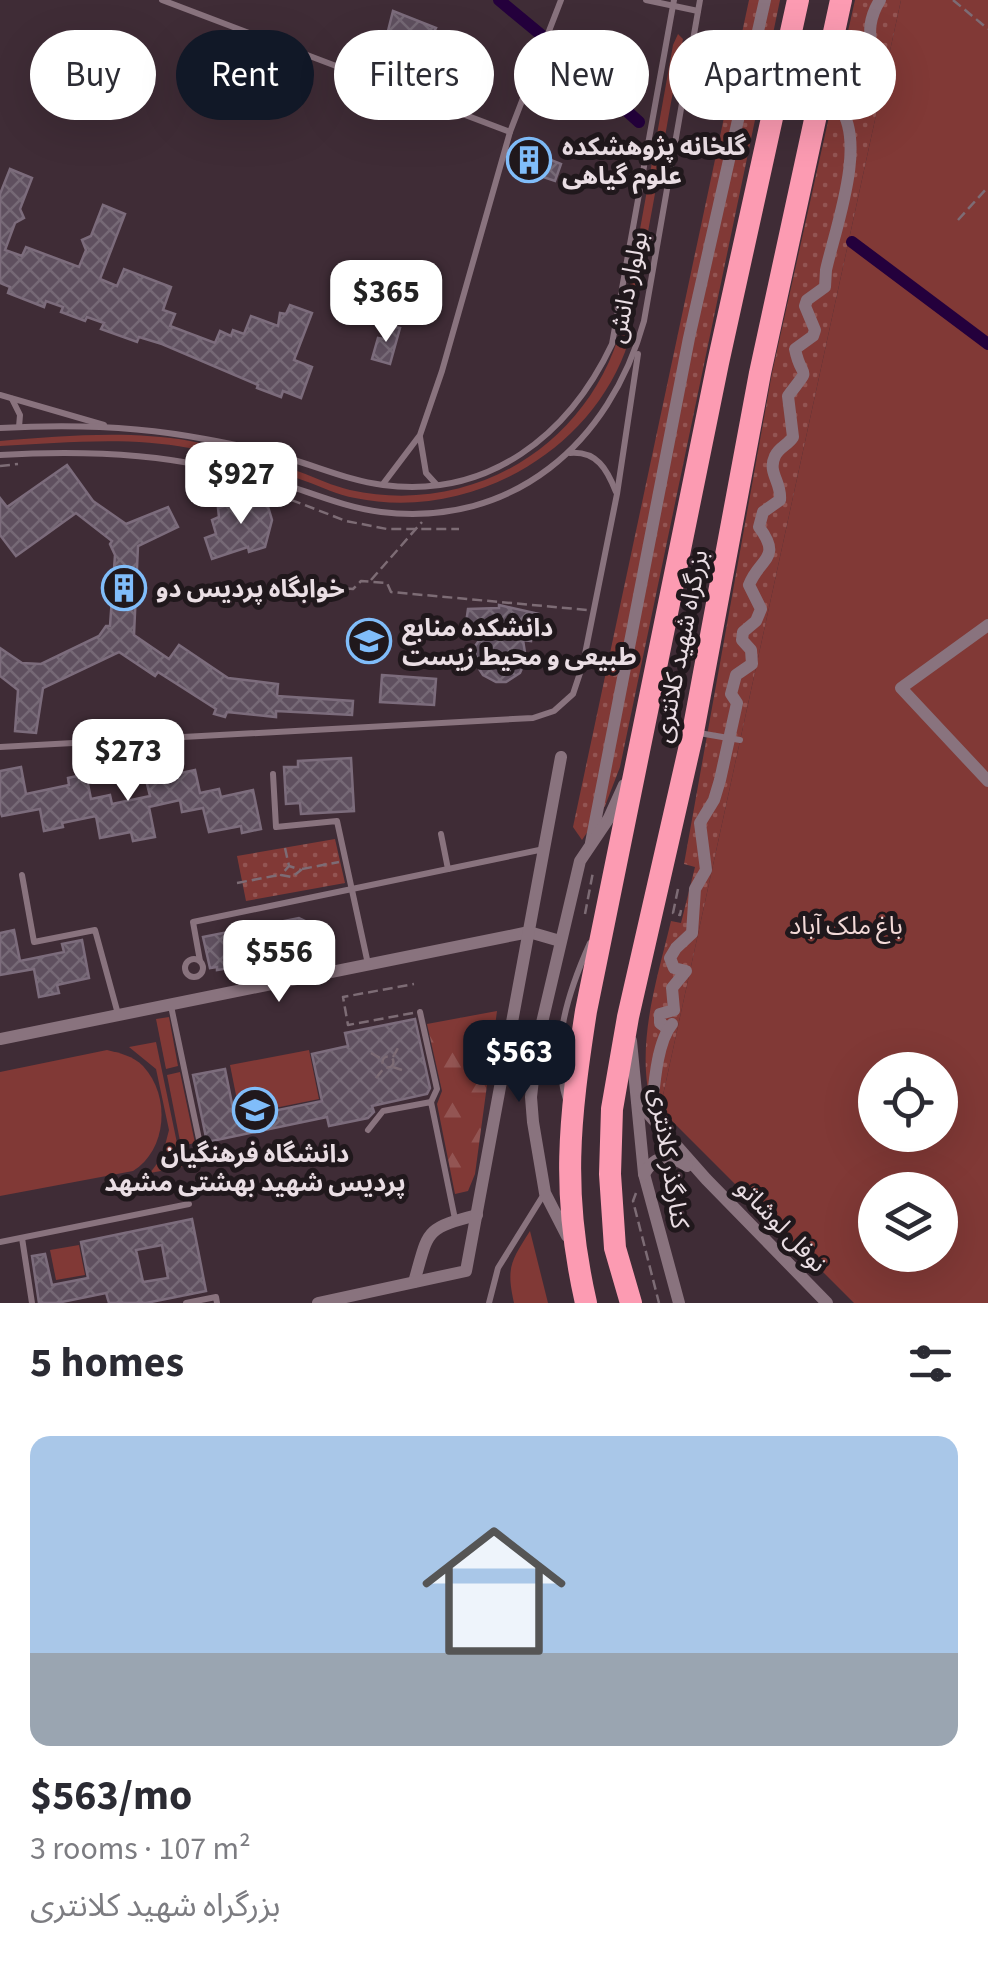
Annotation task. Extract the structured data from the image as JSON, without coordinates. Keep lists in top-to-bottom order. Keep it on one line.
{"streets":{"highway":["بزرگراه شهید کلانتری"],"street":["کنارگذر کلانتری","نوفل لوشاتو"],"lane":["بولوار دانش"]},"crossings":[["بزرگراه شهید کلانتری","کنارگذر کلانتری"],["کنارگذر کلانتری","نوفل لوشاتو"]],"parks":["باغ ملک آباد"],"places":{"building":["گلخانه پژوهشکده علوم گیاهی","خوابگاه پردیس دو"],"school or university":["دانشکده منابع طبیعی و محیط زیست","دانشگاه فرهنگیان پردیس شهید بهشتی مشهد"]},"page":{"chip":["Buy","Rent","Filters","New","Apartment"],"price":["$365","$927","$273","$556","$563"],"heading":"5 homes","list":[{"name":"$563/mo","note":"3 rooms · 107 m² · بزرگراه شهید کلانتری"}]}}
